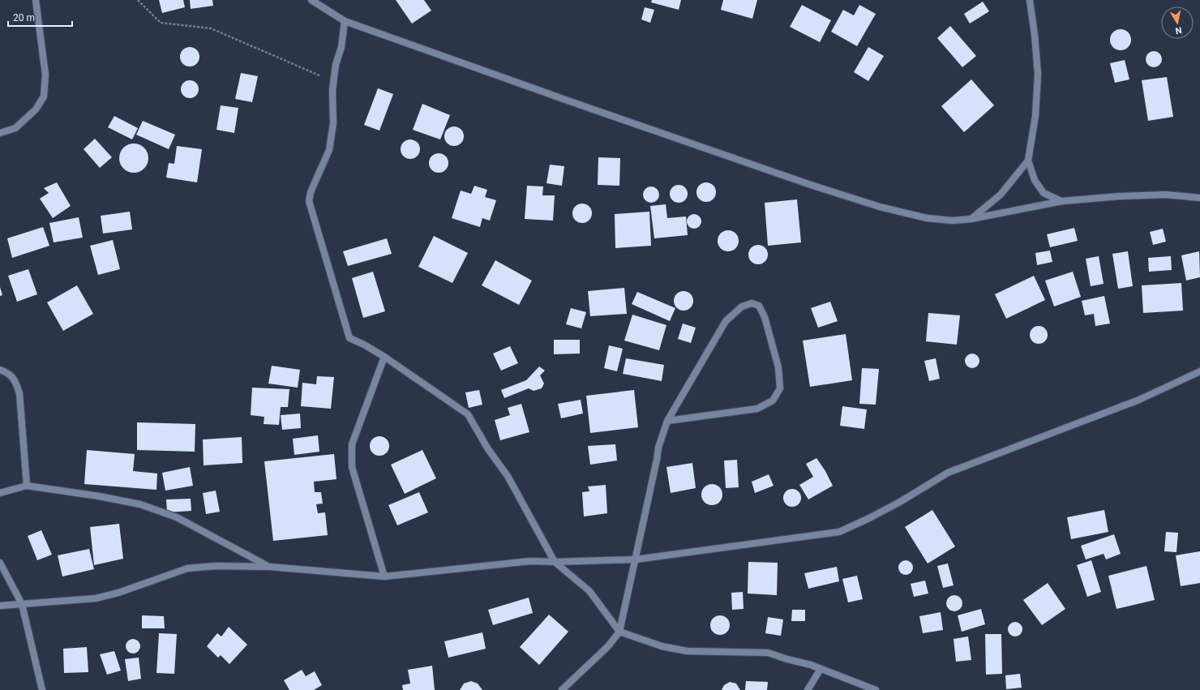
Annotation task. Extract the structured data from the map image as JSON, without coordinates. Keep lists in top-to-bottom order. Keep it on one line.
{"scale_bar":"20 m","north":"bottom"}
